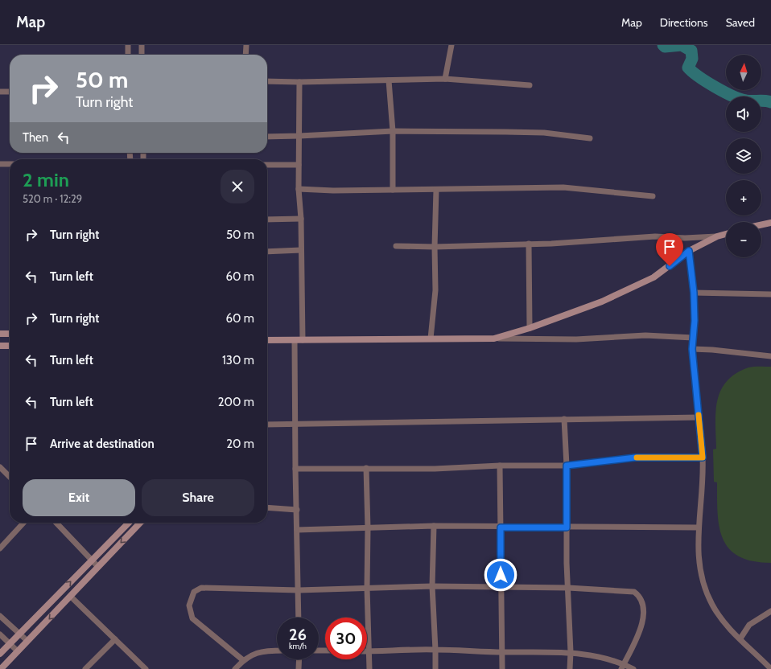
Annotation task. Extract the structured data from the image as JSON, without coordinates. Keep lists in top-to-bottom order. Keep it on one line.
{"north":"top","page":{"header":"Map","nav":["Map","Directions","Saved"],"map_buttons":["+","−"],"turn":["50 m","Turn right"],"then":"Then","heading":["2 min","520 m · 12:29"],"list":[{"name":"Turn right","value":"50 m"},{"name":"Turn left","value":"60 m"},{"name":"Turn right","value":"60 m"},{"name":"Turn left","value":"130 m"},{"name":"Turn left","value":"200 m"},{"name":"Arrive at destination","value":"20 m"}],"buttons":["Exit","Share"],"speed":"26 km/h","limit":"30"}}
